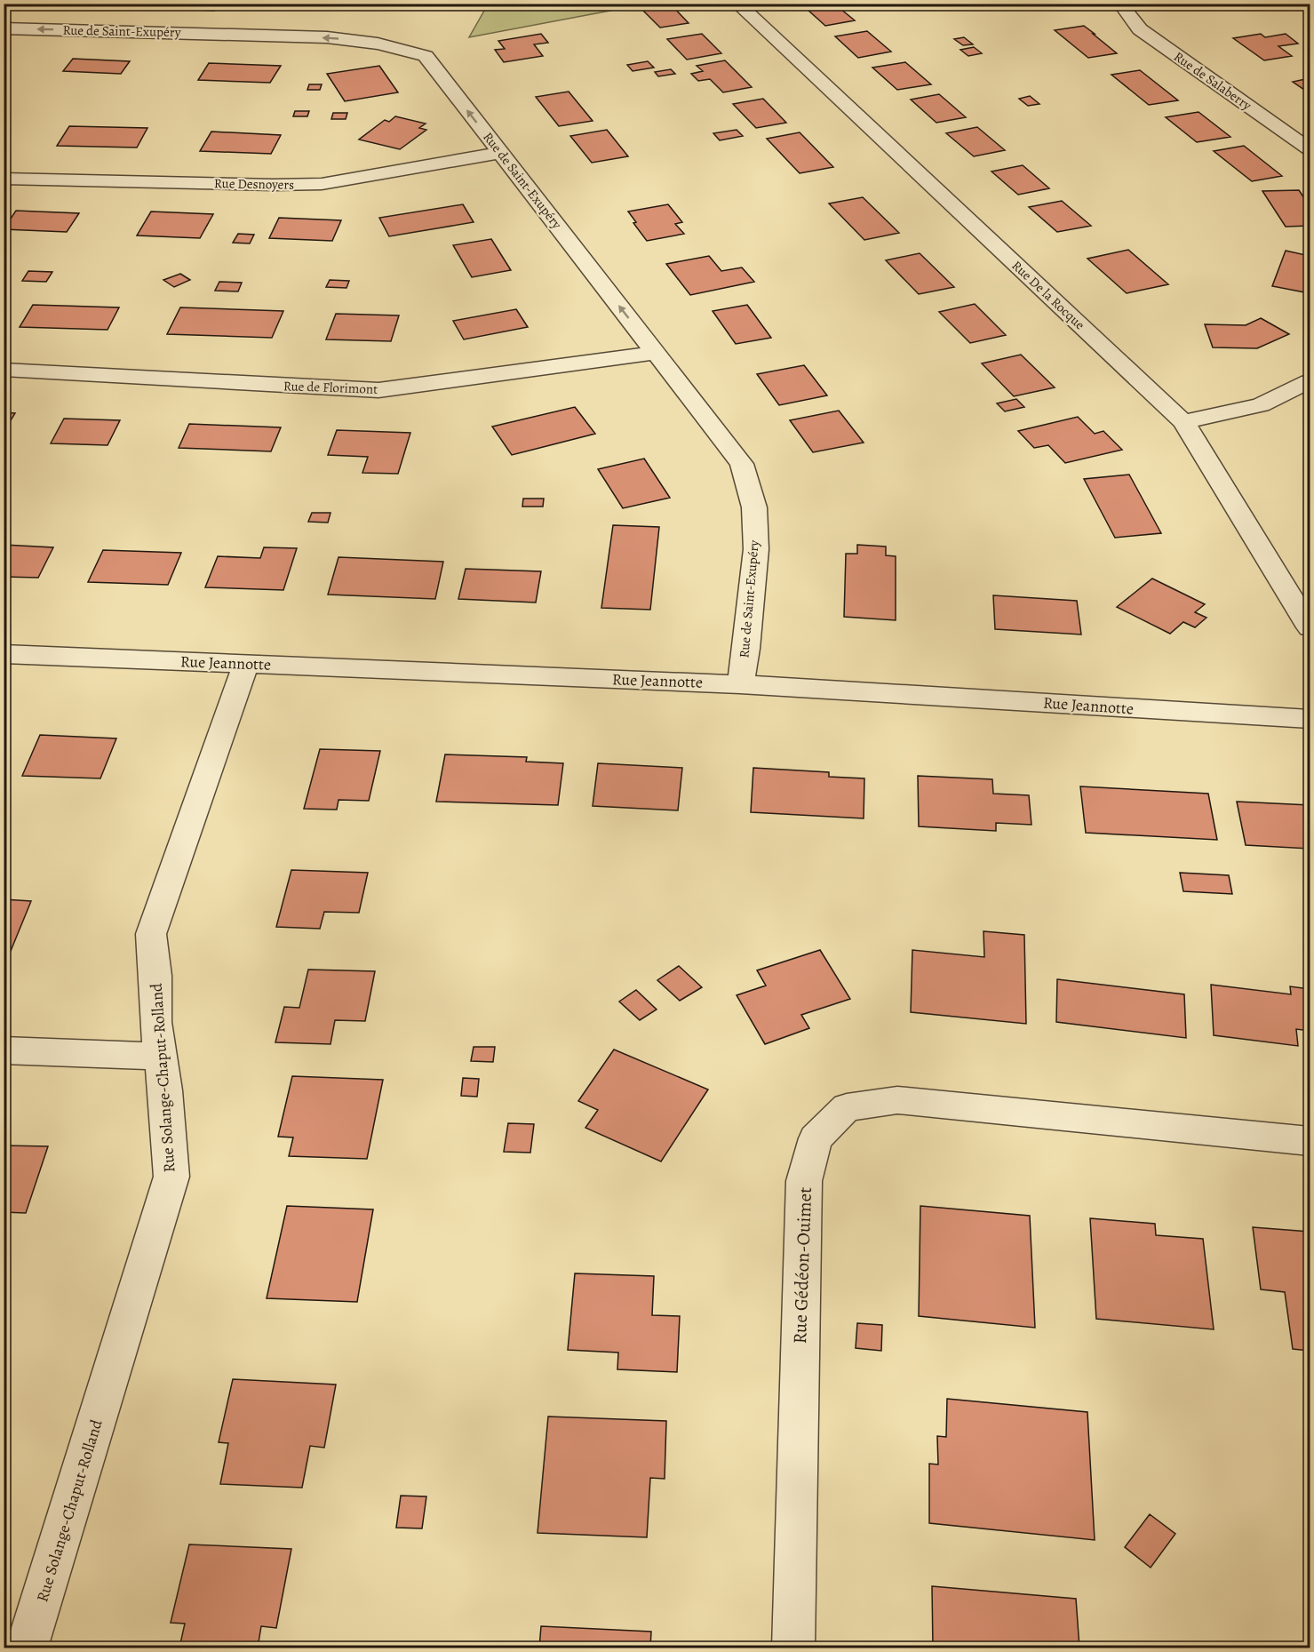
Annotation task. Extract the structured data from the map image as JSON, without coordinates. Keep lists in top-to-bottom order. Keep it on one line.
{"streets":{"street":["Rue de Saint-Exupéry","Rue de Salaberry","Rue Desnoyers","Rue De la Rocque","Rue de Florimont","Rue Jeannotte","Rue Solange-Chaput-Rolland","Rue Gédéon-Ouimet"]},"crossings":[["Rue de Saint-Exupéry","Rue Desnoyers"],["Rue de Saint-Exupéry","Rue de Florimont"],["Rue de Saint-Exupéry","Rue Jeannotte"],["Rue Jeannotte","Rue Solange-Chaput-Rolland"]],"one_way":["Rue de Saint-Exupéry"]}
